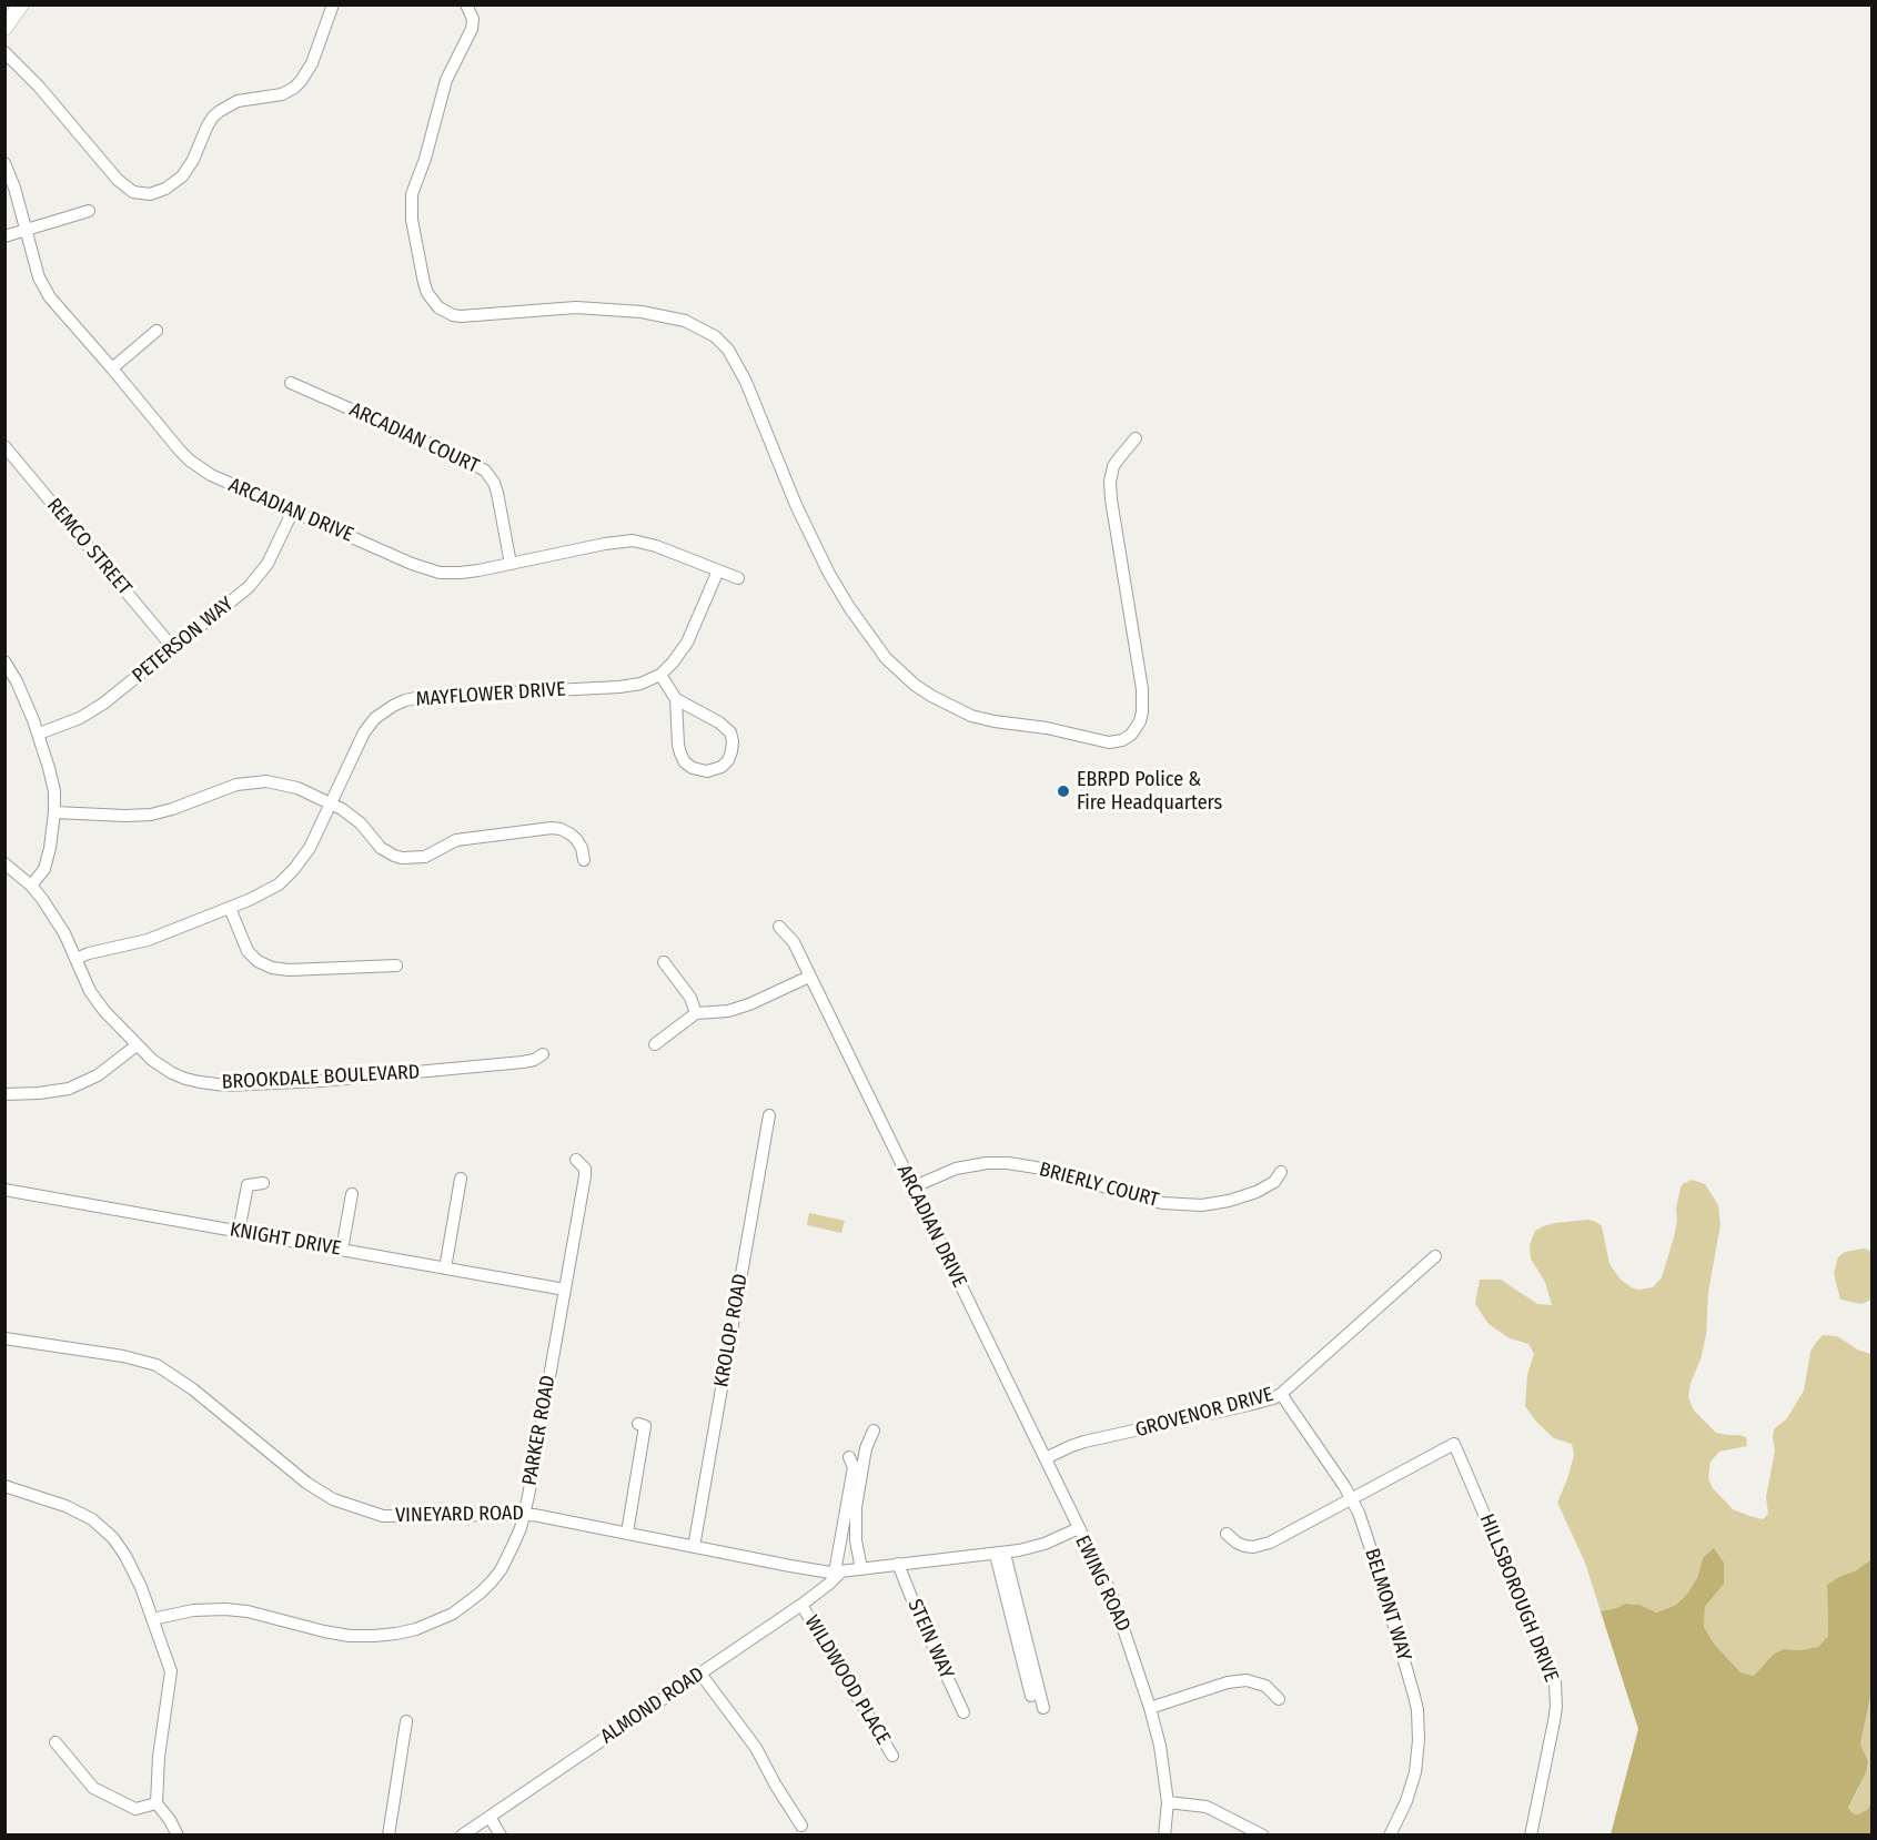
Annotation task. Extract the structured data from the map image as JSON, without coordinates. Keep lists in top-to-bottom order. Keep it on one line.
{"streets":{"street":["ARCADIAN COURT","ARCADIAN DRIVE","REMCO STREET","PETERSON WAY","MAYFLOWER DRIVE","BROOKDALE BOULEVARD","BRIERLY COURT","KNIGHT DRIVE","KROLOP ROAD","GROVENOR DRIVE","PARKER ROAD","VINEYARD ROAD","EWING ROAD","HILLSBOROUGH DRIVE","BELMONT WAY","STEIN WAY","WILDWOOD PLACE","ALMOND ROAD"]},"crossings":[["ARCADIAN COURT","ARCADIAN DRIVE"],["ARCADIAN DRIVE","PETERSON WAY"],["ARCADIAN DRIVE","BRIERLY COURT"],["ARCADIAN DRIVE","GROVENOR DRIVE"],["ARCADIAN DRIVE","EWING ROAD"],["REMCO STREET","PETERSON WAY"],["MAYFLOWER DRIVE","BROOKDALE BOULEVARD"],["KNIGHT DRIVE","PARKER ROAD"],["KROLOP ROAD","VINEYARD ROAD"],["GROVENOR DRIVE","BELMONT WAY"],["PARKER ROAD","VINEYARD ROAD"],["VINEYARD ROAD","EWING ROAD"],["VINEYARD ROAD","ALMOND ROAD"],["EWING ROAD","STEIN WAY"],["EWING ROAD","ALMOND ROAD"],["HILLSBOROUGH DRIVE","BELMONT WAY"],["WILDWOOD PLACE","ALMOND ROAD"]],"places":["EBRPD Police & Fire Headquarters"]}
